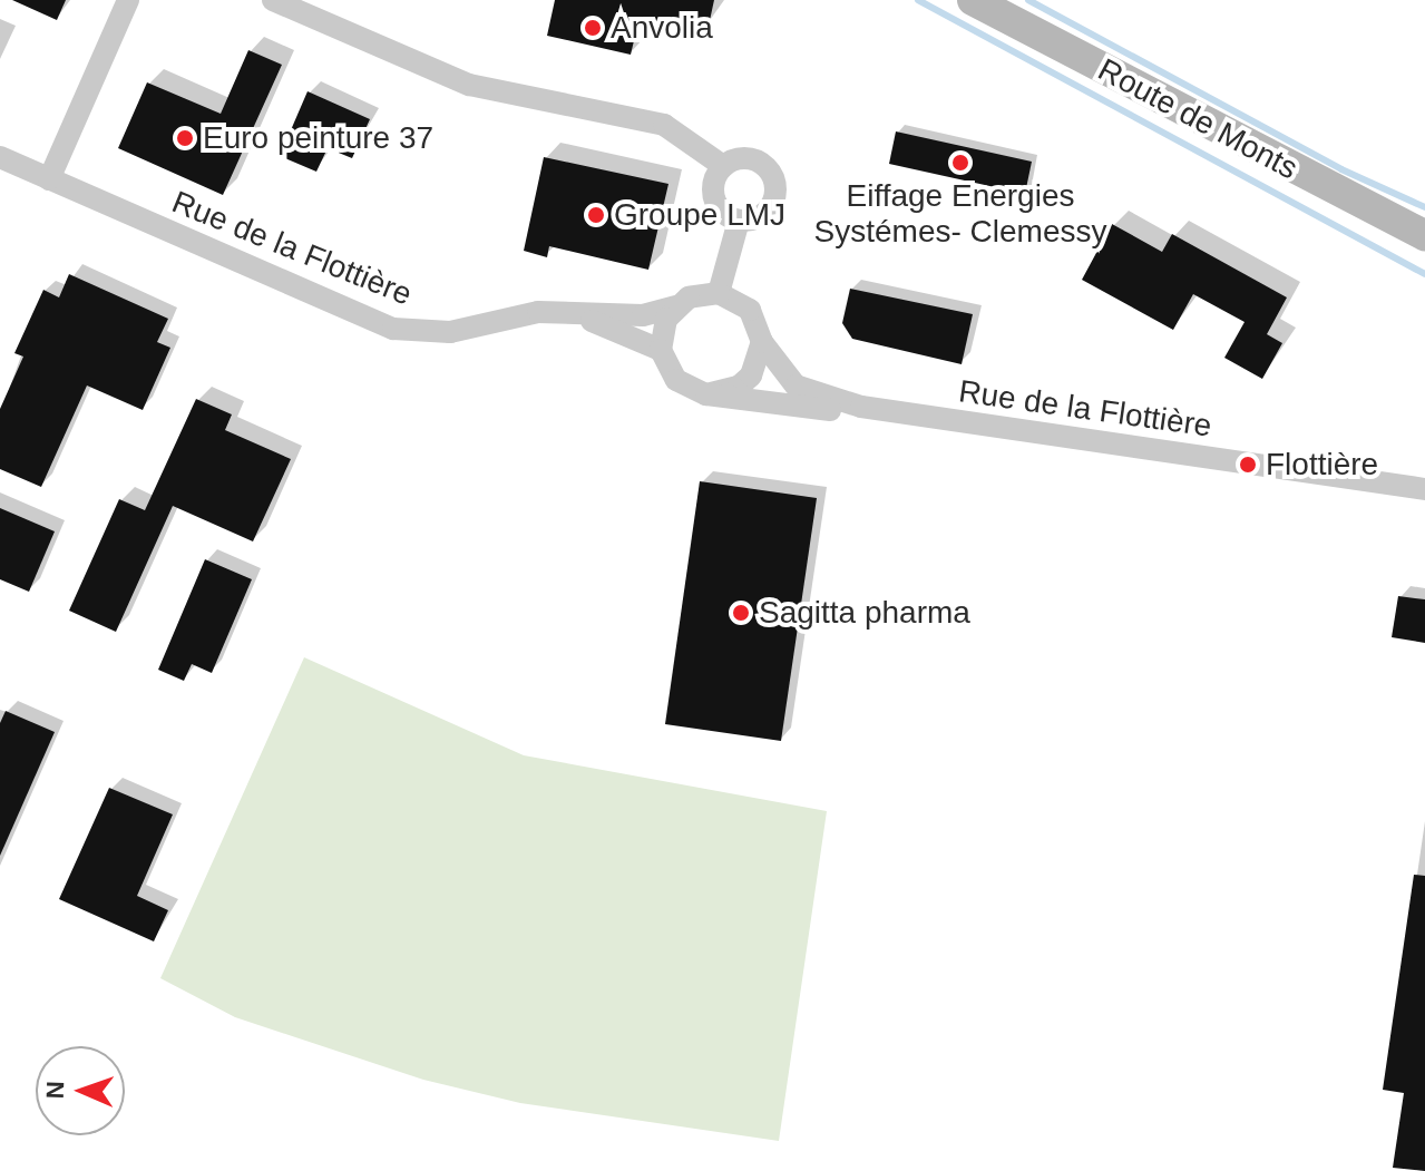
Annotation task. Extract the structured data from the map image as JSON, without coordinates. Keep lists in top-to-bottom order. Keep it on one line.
{"streets":{"main road":["Route de Monts"],"street":["Rue de la Flottière"]},"places":["Anvolia","Euro peinture 37","Eiffage Energies Systémes- Clemessy","Groupe LMJ","Flottière","Sagitta pharma"],"north":"left"}
